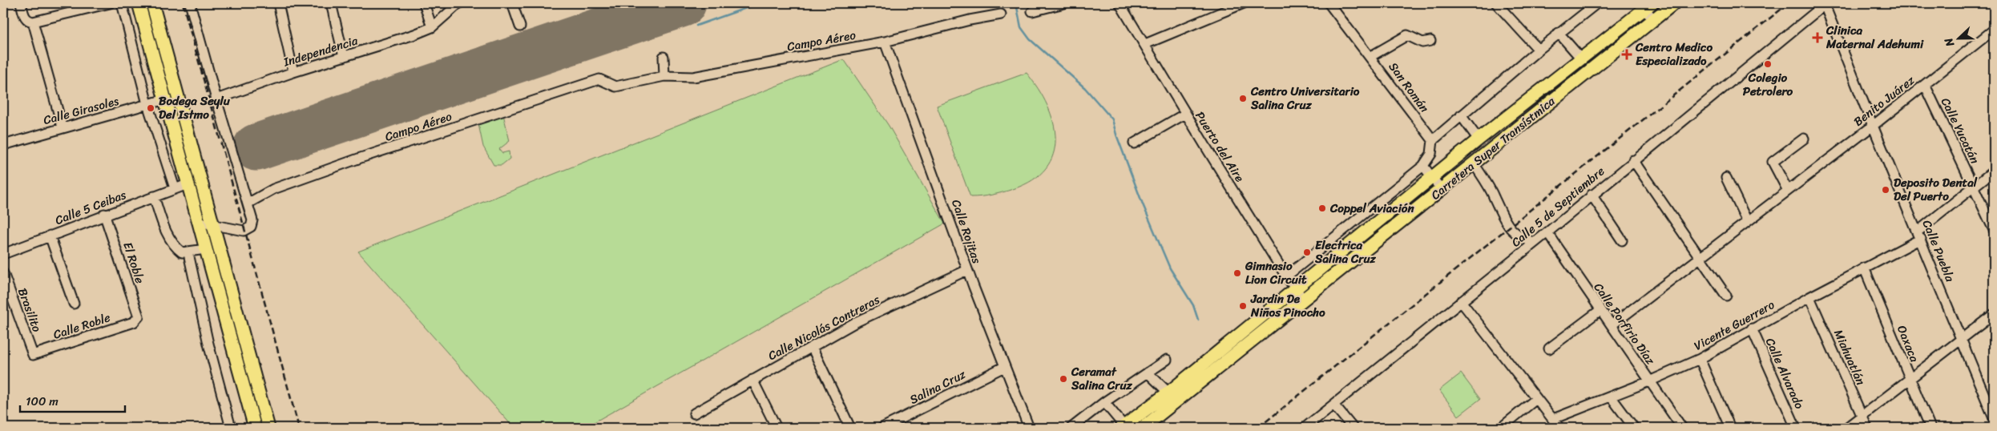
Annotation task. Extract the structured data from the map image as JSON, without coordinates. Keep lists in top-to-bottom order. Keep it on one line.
{"streets":{"main road":["Carretera Super Transístmica"],"street":["Campo Aéreo","Independencia","San Román","Benito Juárez","Calle Girasoles","Calle Yucatán","Puerto del Aire","Calle 5 de Septiembre","Calle 5 Ceibas","Calle Rojitas","Calle Puebla","El Roble","Brasilito","Calle Porfirio Díaz","Vicente Guerrero","Calle Roble","Calle Nicolás Contreras","Oaxaca","Miahuatlán","Calle Alvarado","Salina Cruz"]},"crossings":[["Campo Aéreo","Calle Rojitas"],["Benito Juárez","Calle Yucatán"],["Benito Juárez","Calle Puebla"],["Benito Juárez","Calle Porfirio Díaz"],["Calle Yucatán","Vicente Guerrero"],["Puerto del Aire","Carretera Super Transístmica"],["Calle 5 de Septiembre","Calle Puebla"],["Calle 5 de Septiembre","Calle Porfirio Díaz"],["Calle 5 Ceibas","El Roble"],["Calle Rojitas","Calle Nicolás Contreras"],["Calle Rojitas","Salina Cruz"],["Calle Puebla","Vicente Guerrero"],["El Roble","Calle Roble"],["Brasilito","Calle Roble"],["Calle Porfirio Díaz","Vicente Guerrero"],["Vicente Guerrero","Oaxaca"],["Vicente Guerrero","Miahuatlán"],["Vicente Guerrero","Calle Alvarado"]],"places":{"health":["Clinica Maternal Adehumi","Centro Medico Especializado"],"other":["Colegio Petrolero","Centro Universitario Salina Cruz","Bodega Seylu Del Istmo","Deposito Dental Del Puerto","Coppel Aviación","Electrica Salina Cruz","Gimnasio Lion Circuit","Jardin De Niños Pinocho","Ceramat Salina Cruz"]},"scale_bar":"100 m","north":"left"}
